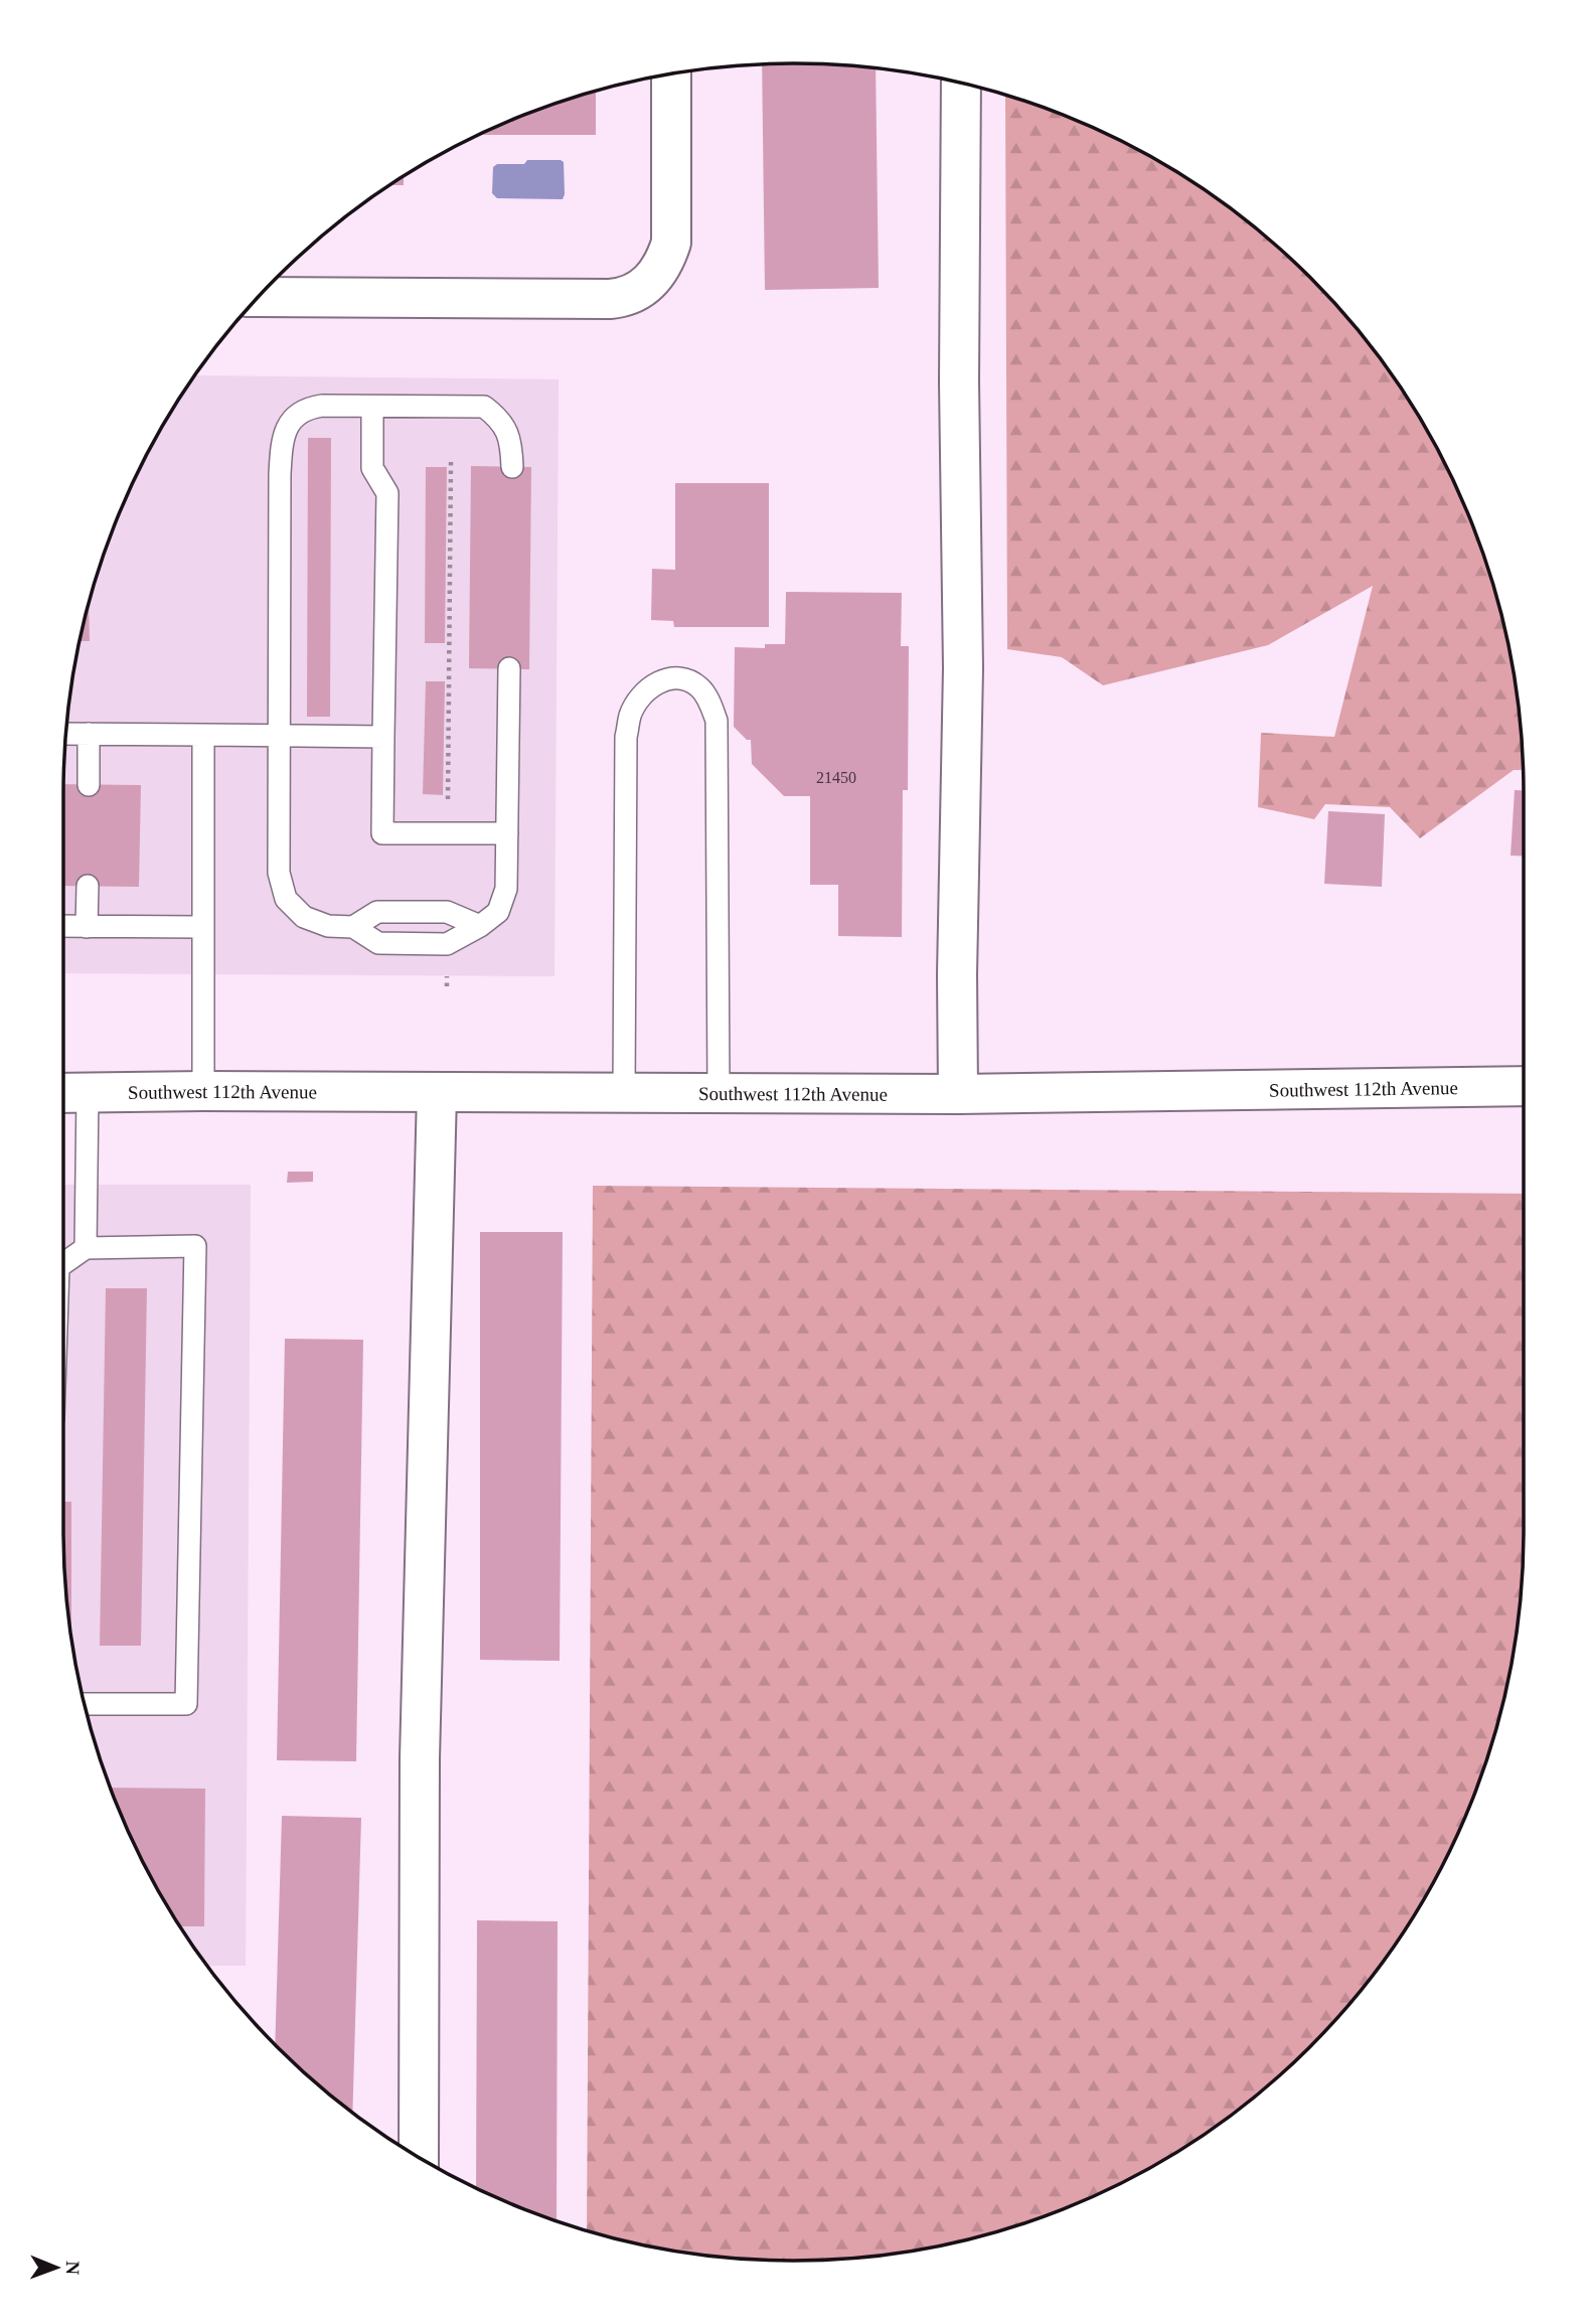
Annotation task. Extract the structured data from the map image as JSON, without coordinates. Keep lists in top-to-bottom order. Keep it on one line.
{"streets":{"street":["Southwest 112th Avenue"]},"house_numbers":["21450"],"north":"right"}
